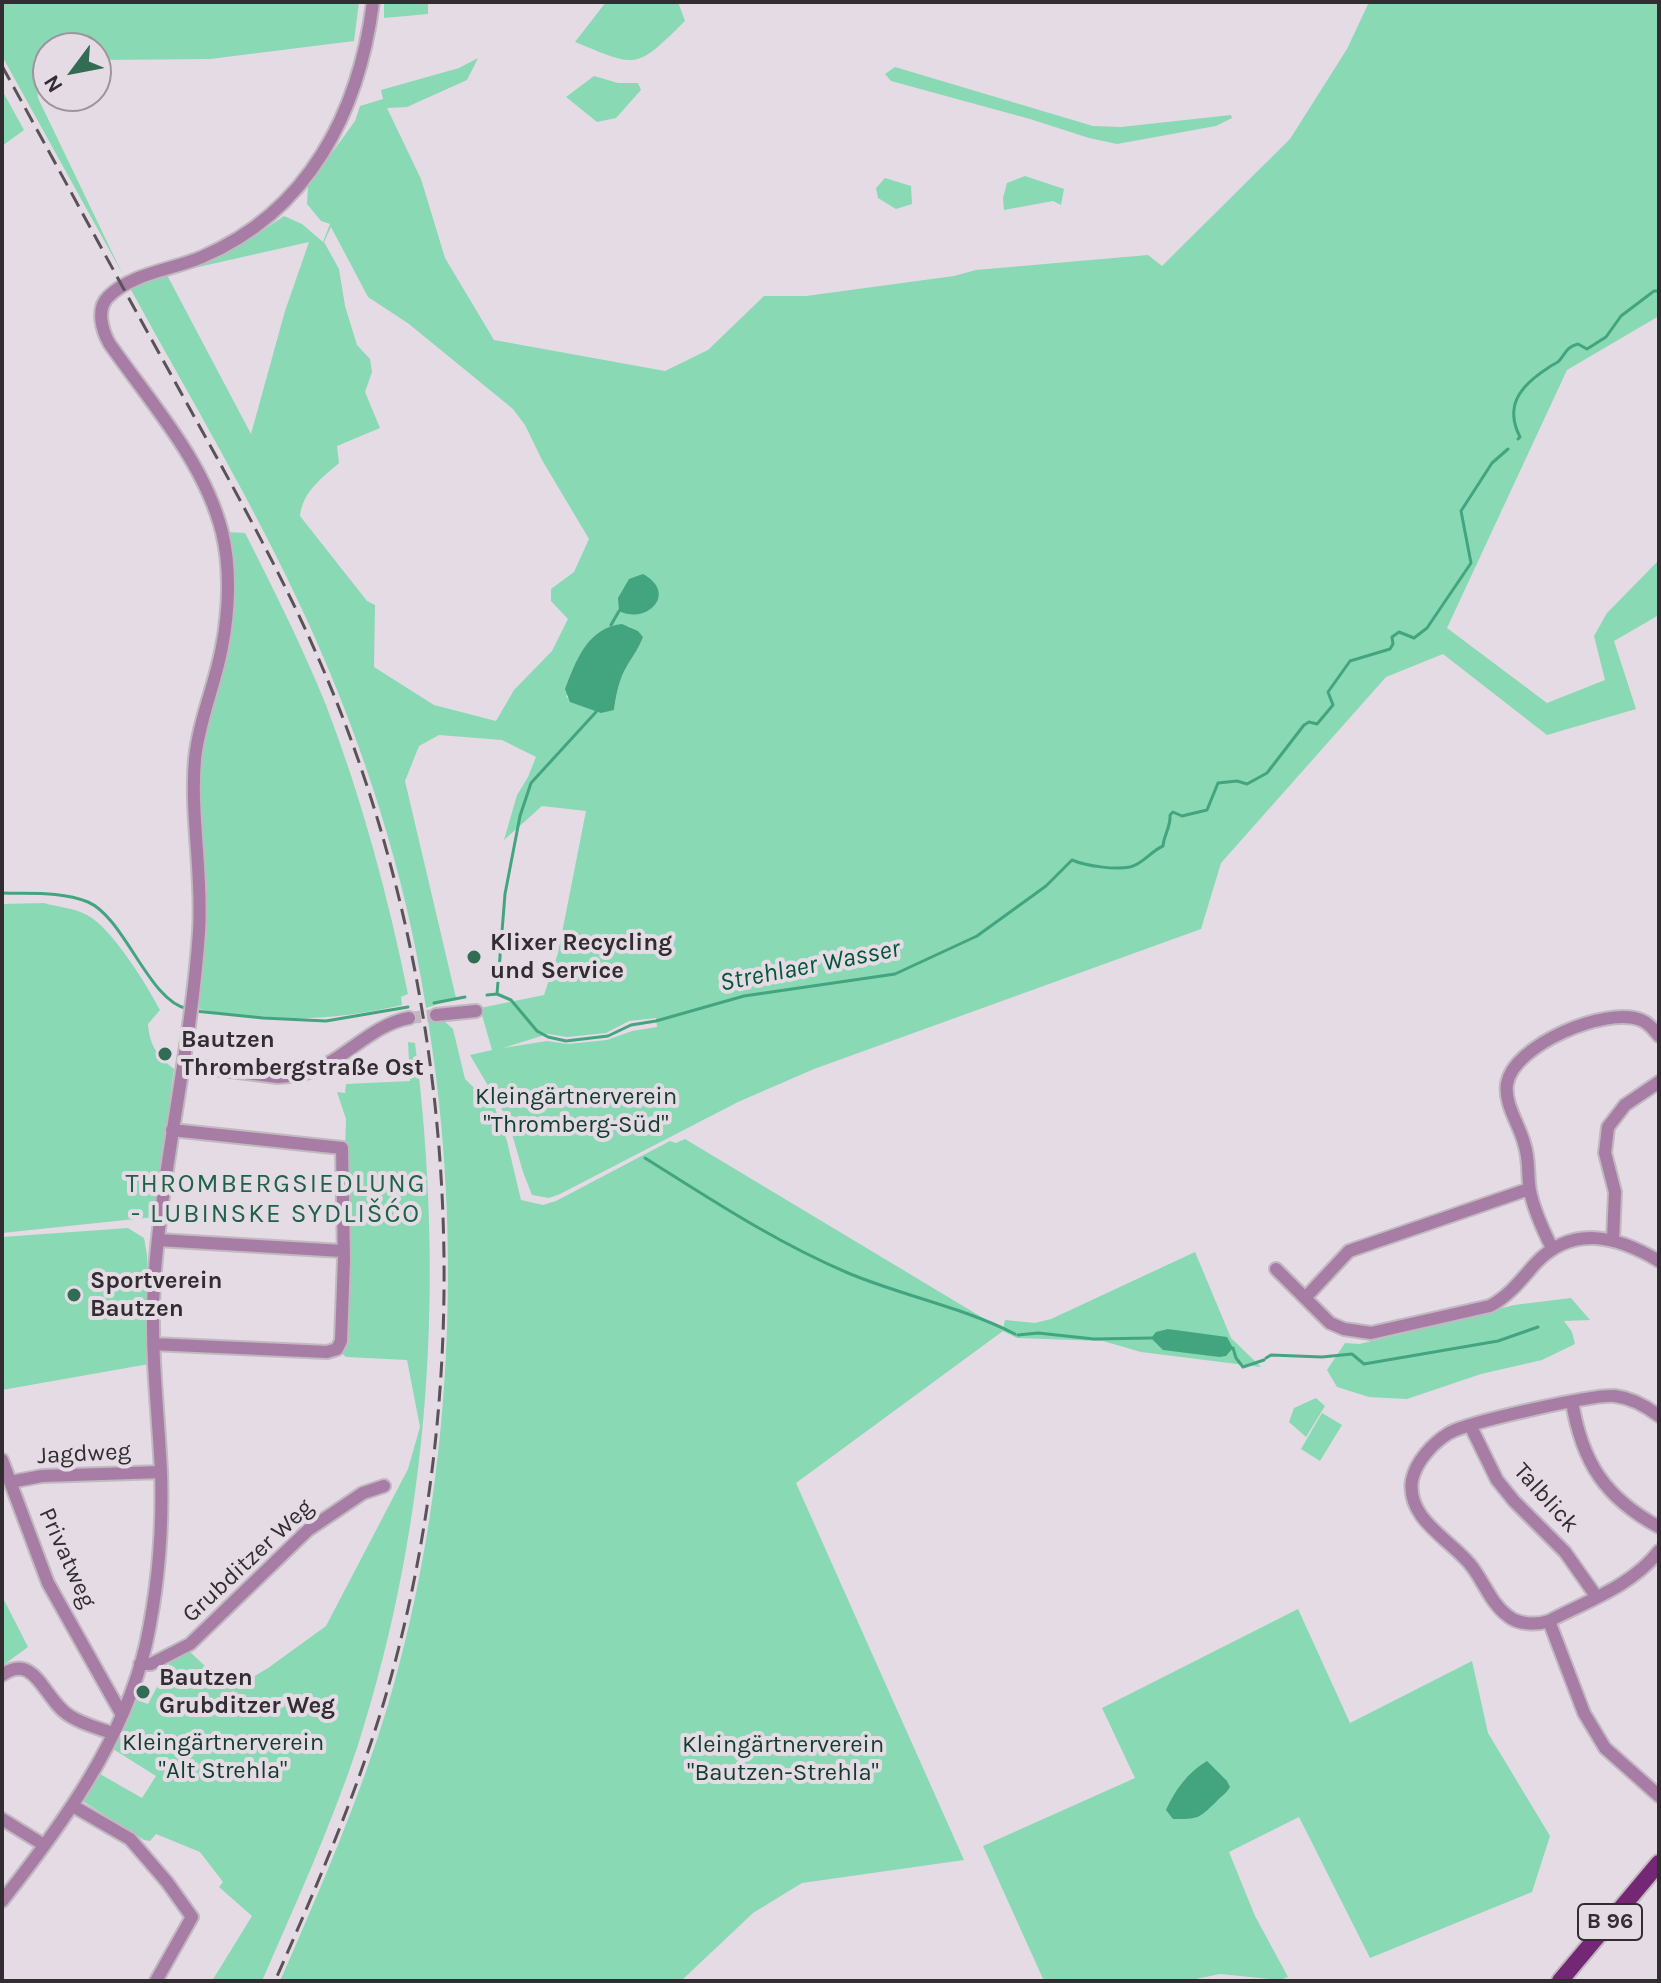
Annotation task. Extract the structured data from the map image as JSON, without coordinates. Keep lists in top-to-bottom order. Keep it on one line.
{"streets":{"main road":["B 96"],"street":["Jagdweg","Talblick","Privatweg","Grubditzer Weg"]},"crossings":[["Jagdweg","Privatweg"]],"districts":["THROMBERGSIEDLUNG - LUBINSKE SYDLIŠĆO"],"water":["Strehlaer Wasser"],"parks":["Kleingärtnerverein \"Thromberg-Süd\"","Kleingärtnerverein \"Alt Strehla\"","Kleingärtnerverein \"Bautzen-Strehla\""],"places":["Klixer Recycling und Service","Bautzen Thrombergstraße Ost","Sportverein Bautzen","Bautzen Grubditzer Weg"],"north":"bottom left"}
